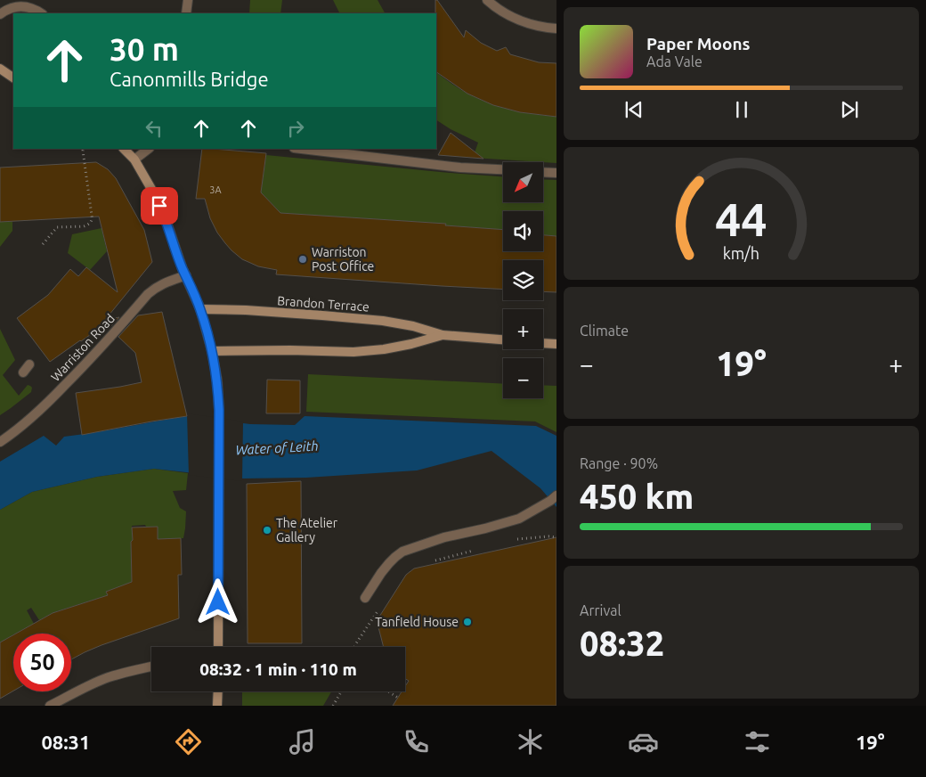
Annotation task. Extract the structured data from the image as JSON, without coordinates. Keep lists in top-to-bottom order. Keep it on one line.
{"streets":{"main road":["Brandon Terrace"],"street":["Warriston Road"]},"water":["Water of Leith"],"places":["Warriston Post Office","The Atelier Gallery","Tanfield House"],"house_numbers":["3A"],"north":"bottom left","page":{"turn":["30 m","Canonmills Bridge"],"song":["Paper Moons","Ada Vale"],"map_buttons":["+","−"],"tile":["Climate",["Range · 90%","450 km"],["Arrival","08:32"]],"heat":["−","19°","+"],"limit":"50","trip":"08:32 · 1 min · 110 m","tabs":["08:31","19°"],"gauge":["44","km/h"]}}
